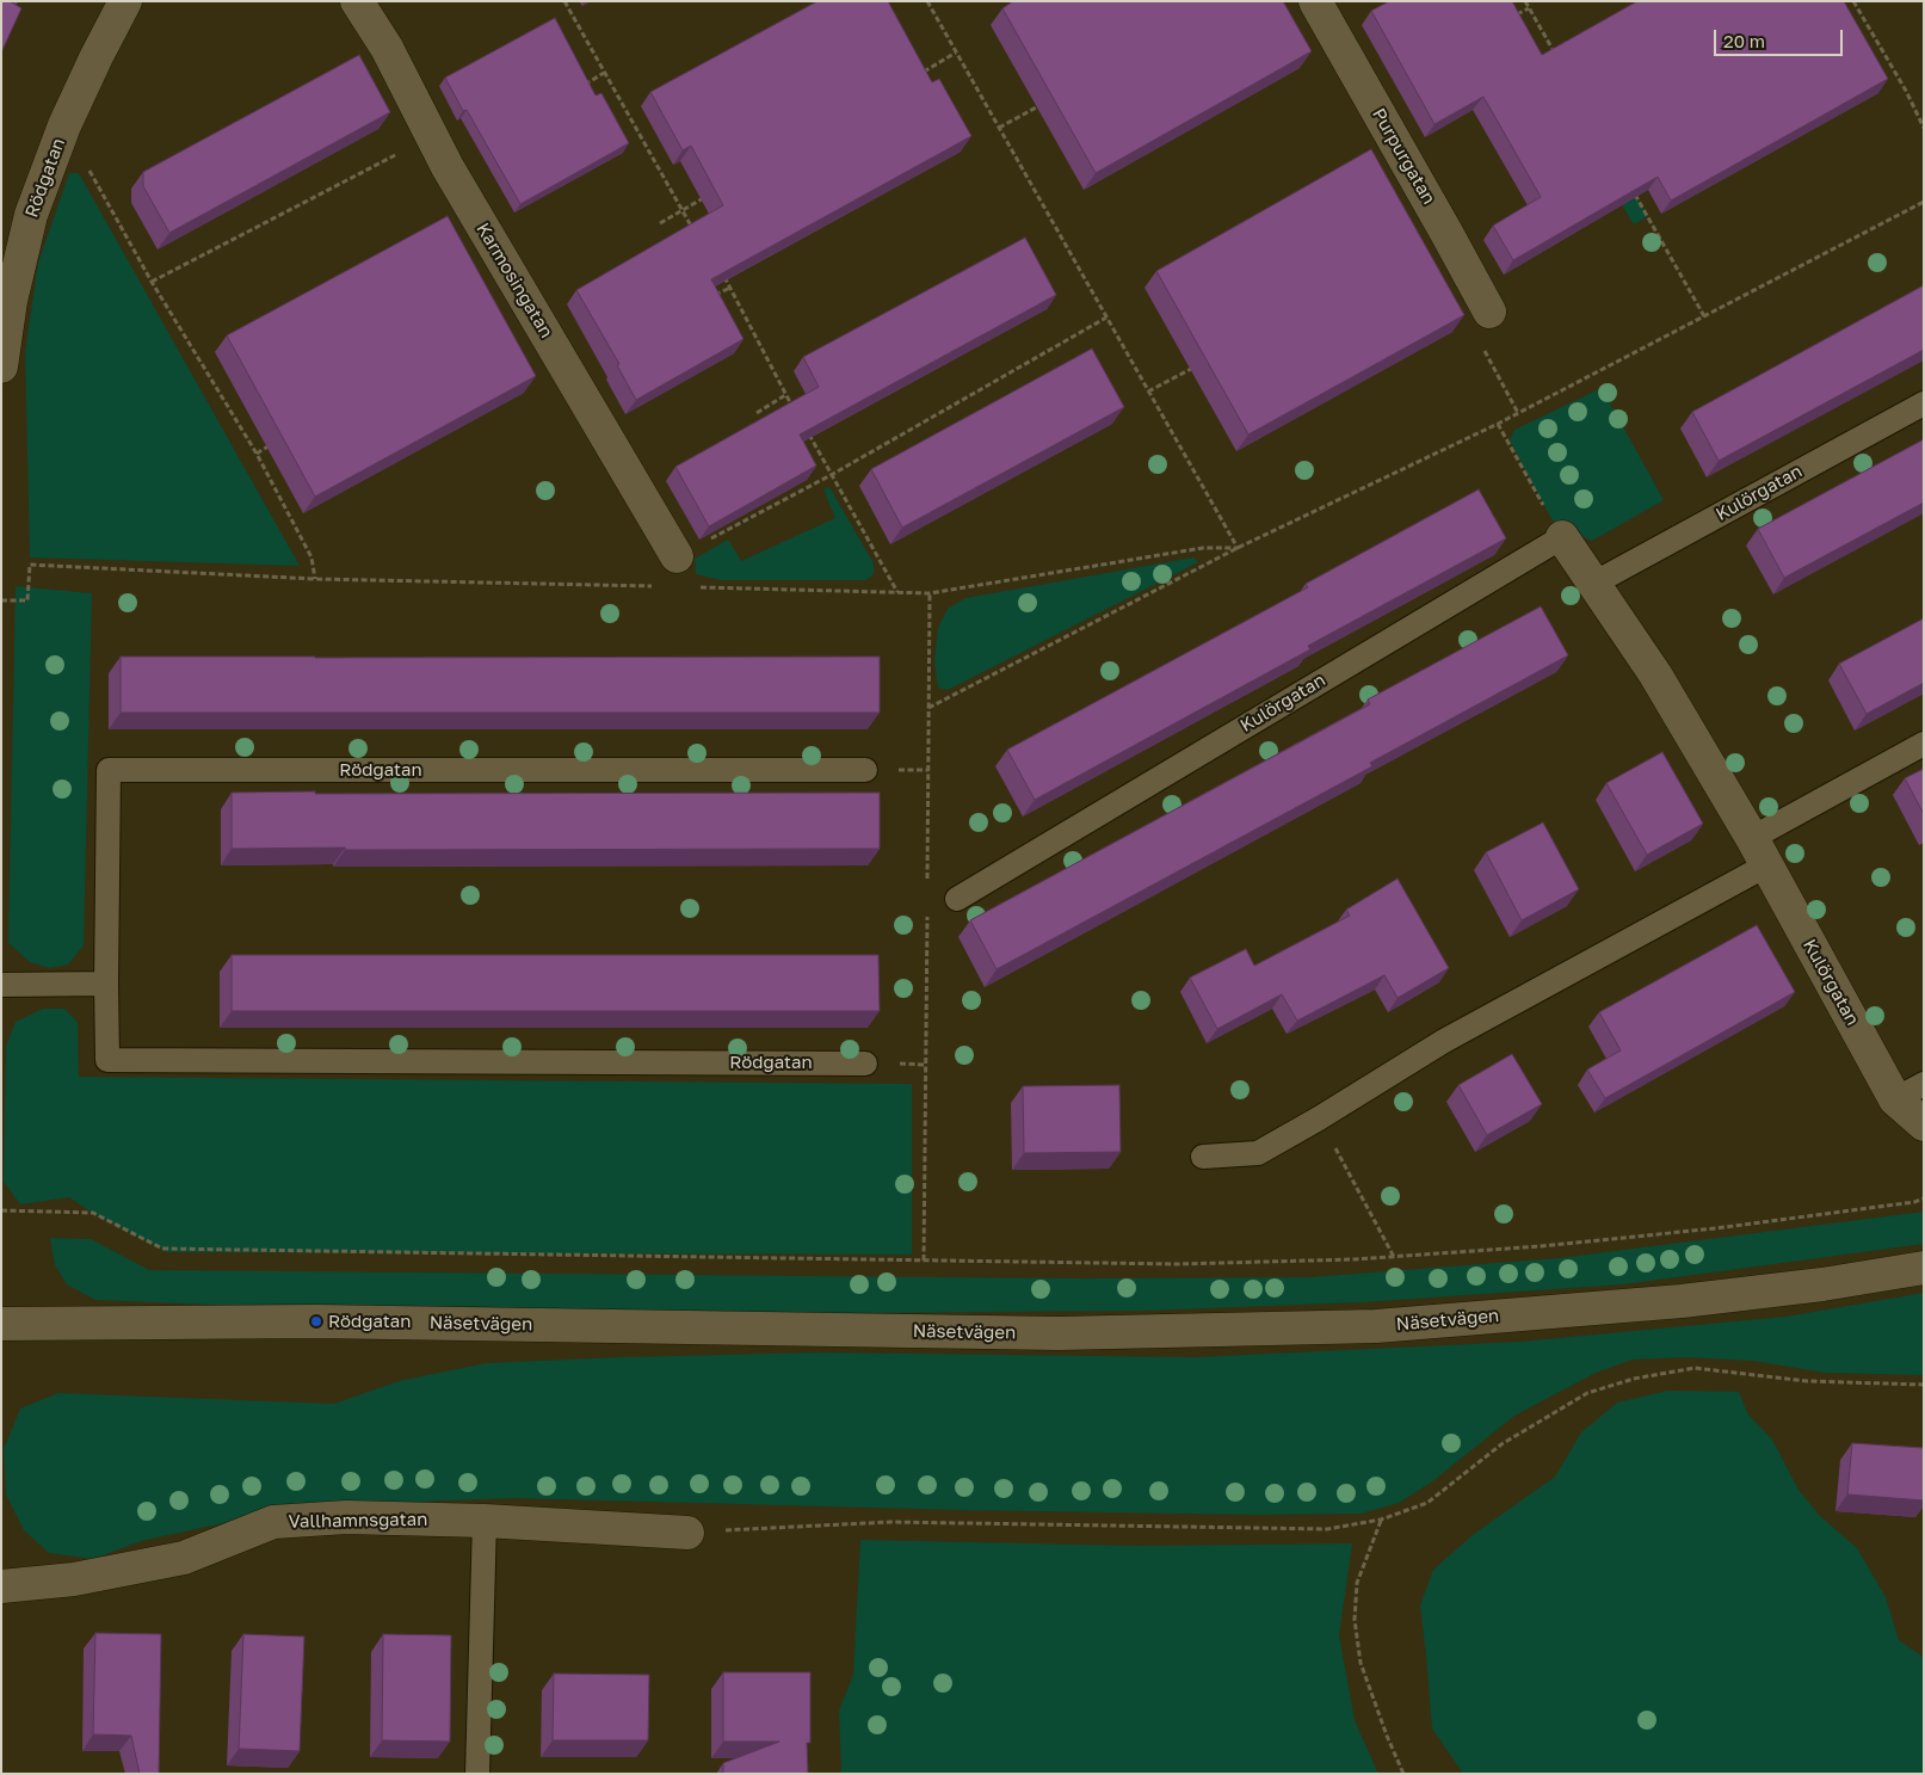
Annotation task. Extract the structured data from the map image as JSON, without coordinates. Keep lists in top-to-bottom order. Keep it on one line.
{"streets":{"street":["Purpurgatan","Rödgatan","Karmosingatan","Kulörgatan","Näsetvägen","Vallhamnsgatan"]},"places":["Rödgatan"],"scale_bar":"20 m"}
